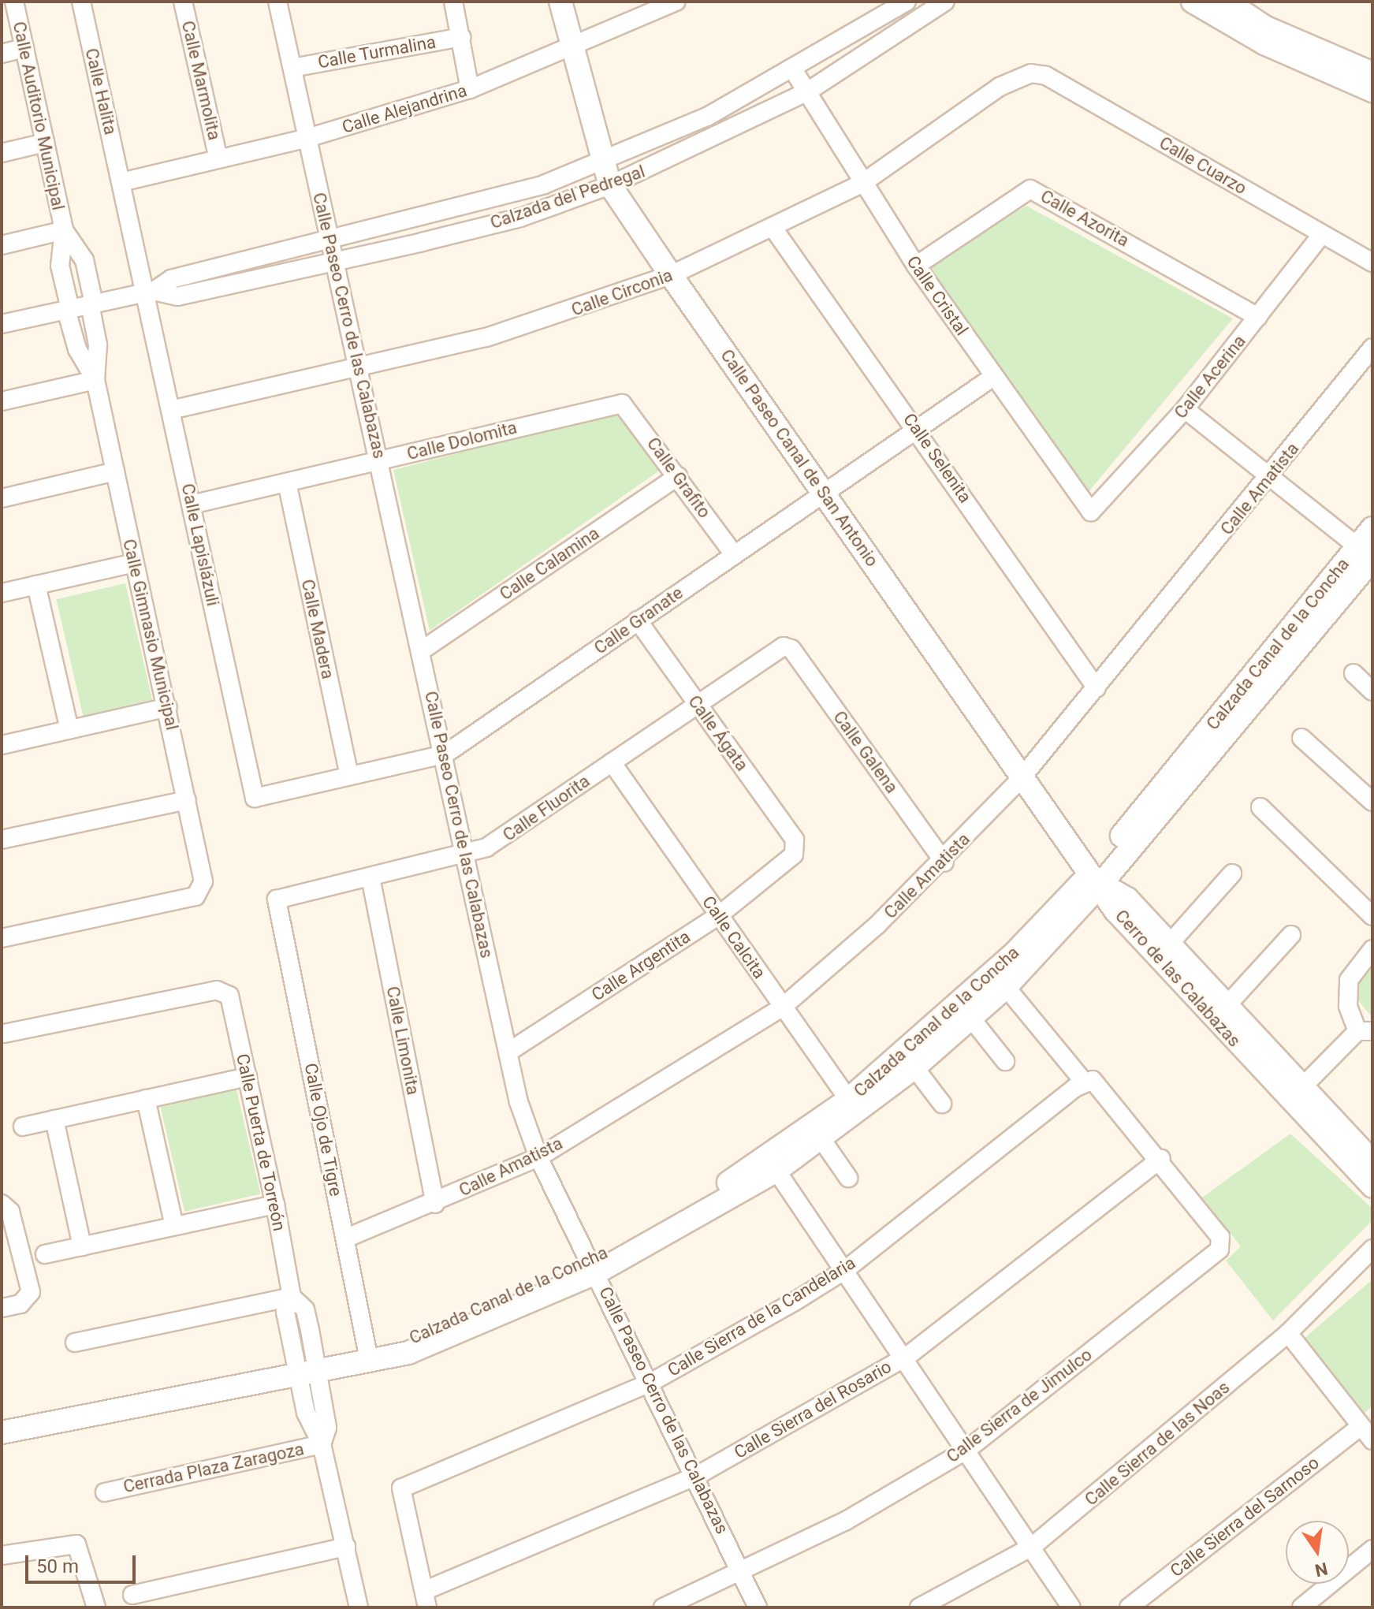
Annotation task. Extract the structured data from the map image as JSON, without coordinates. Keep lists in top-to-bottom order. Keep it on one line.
{"streets":{"street":["Calle Turmalina","Calle Marmolita","Calle Halita","Calle Alejandrina","Calle Auditorio Municipal","Calle Cuarzo","Calzada del Pedregal","Calle Azorita","Calle Circonia","Calle Cristal","Calle Paseo Cerro de las Calabazas","Calle Acerina","Calle Dolomita","Calle Paseo Canal de San Antonio","Calle Selenita","Calle Grafito","Calle Amatista","Calle Lapislázuli","Calle Calamina","Calle Granate","Calle Madera","Calle Gimnasio Municipal","Calzada Canal de la Concha","Calle Ágata","Calle Galena","Calle Fluorita","Calle Calcita","Calle Argentita","Cerro de las Calabazas","Calle Limonita","Calle Ojo de Tigre","Calle Puerta de Torreón","Calle Sierra de la Candelaria","Calle Sierra de Jimulco","Calle Sierra del Rosario","Calle Sierra de las Noas","Cerrada Plaza Zaragoza","Calle Sierra del Sarnoso"]},"crossings":[["Calle Turmalina","Calle Paseo Cerro de las Calabazas"],["Calle Marmolita","Calle Alejandrina"],["Calle Halita","Calle Alejandrina"],["Calle Halita","Calzada del Pedregal"],["Calle Halita","Calle Lapislázuli"],["Calle Alejandrina","Calle Paseo Cerro de las Calabazas"],["Calle Alejandrina","Calle Paseo Canal de San Antonio"],["Calle Auditorio Municipal","Calzada del Pedregal"],["Calle Auditorio Municipal","Calle Gimnasio Municipal"],["Calle Cuarzo","Calle Circonia"],["Calle Cuarzo","Calle Acerina"],["Calzada del Pedregal","Calle Cristal"],["Calzada del Pedregal","Calle Paseo Cerro de las Calabazas"],["Calzada del Pedregal","Calle Paseo Canal de San Antonio"],["Calzada del Pedregal","Calle Lapislázuli"],["Calzada del Pedregal","Calle Gimnasio Municipal"],["Calle Azorita","Calle Cristal"],["Calle Azorita","Calle Acerina"],["Calle Circonia","Calle Cristal"],["Calle Circonia","Calle Paseo Cerro de las Calabazas"],["Calle Circonia","Calle Paseo Canal de San Antonio"],["Calle Circonia","Calle Selenita"],["Calle Circonia","Calle Lapislázuli"],["Calle Cristal","Calle Acerina"],["Calle Cristal","Calle Granate"],["Calle Paseo Cerro de las Calabazas","Calle Dolomita"],["Calle Paseo Cerro de las Calabazas","Calle Amatista"],["Calle Paseo Cerro de las Calabazas","Calle Calamina"],["Calle Paseo Cerro de las Calabazas","Calle Granate"],["Calle Paseo Cerro de las Calabazas","Calzada Canal de la Concha"],["Calle Paseo Cerro de las Calabazas","Calle Fluorita"],["Calle Paseo Cerro de las Calabazas","Calle Argentita"],["Calle Paseo Cerro de las Calabazas","Calle Sierra de la Candelaria"],["Calle Paseo Cerro de las Calabazas","Calle Sierra de Jimulco"],["Calle Paseo Cerro de las Calabazas","Calle Sierra del Rosario"],["Calle Dolomita","Calle Grafito"],["Calle Dolomita","Calle Lapislázuli"],["Calle Dolomita","Calle Madera"],["Calle Paseo Canal de San Antonio","Calle Amatista"],["Calle Paseo Canal de San Antonio","Calle Granate"],["Calle Paseo Canal de San Antonio","Calzada Canal de la Concha"],["Calle Paseo Canal de San Antonio","Cerro de las Calabazas"],["Calle Selenita","Calle Amatista"],["Calle Selenita","Calle Granate"],["Calle Grafito","Calle Calamina"],["Calle Grafito","Calle Granate"],["Calle Amatista","Calle Galena"],["Calle Amatista","Calle Calcita"],["Calle Amatista","Calle Limonita"],["Calle Amatista","Calle Ojo de Tigre"],["Calle Lapislázuli","Calle Granate"],["Calle Granate","Calle Madera"],["Calle Granate","Calle Ágata"],["Calzada Canal de la Concha","Calle Calcita"],["Calzada Canal de la Concha","Cerro de las Calabazas"],["Calzada Canal de la Concha","Calle Ojo de Tigre"],["Calzada Canal de la Concha","Calle Puerta de Torreón"],["Calle Ágata","Calle Fluorita"],["Calle Ágata","Calle Argentita"],["Calle Galena","Calle Fluorita"],["Calle Fluorita","Calle Calcita"],["Calle Fluorita","Calle Limonita"],["Calle Fluorita","Calle Ojo de Tigre"],["Calle Calcita","Calle Argentita"],["Calle Puerta de Torreón","Cerrada Plaza Zaragoza"],["Calle Sierra de la Candelaria","Calle Sierra del Rosario"],["Calle Sierra de Jimulco","Calle Sierra del Rosario"]],"scale_bar":"50 m","north":"bottom"}
